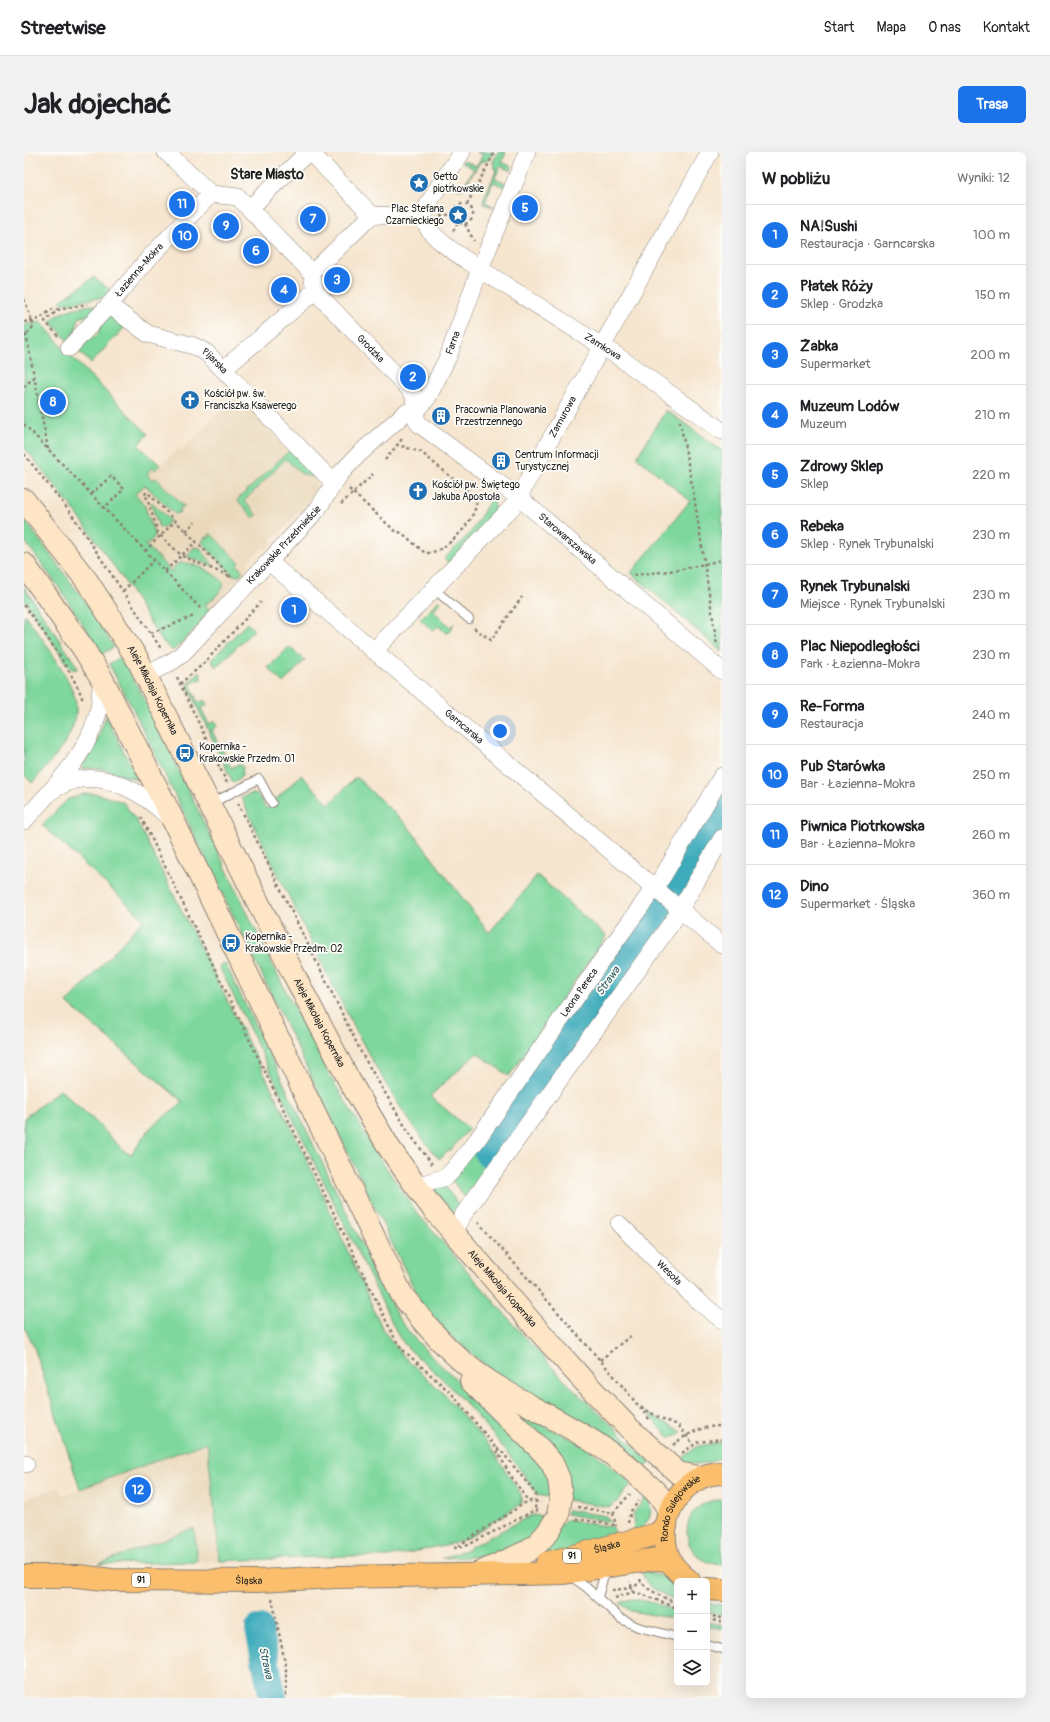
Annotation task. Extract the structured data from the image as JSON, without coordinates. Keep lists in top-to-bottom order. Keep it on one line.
{"streets":{"main road":["Aleje Mikołaja Kopernika","Rondo Sulejowskie","Śląska","91"],"street":["Łazienna-Mokra","Farna","Zamkowa","Grodzka","Pijarska","Zamurowa","Starowarszawska","Krakowskie Przedmieście","Garncarska","Leona Pereca","Wesoła"]},"crossings":[["Łazienna-Mokra","Pijarska"],["Farna","Zamkowa"],["Farna","Grodzka"],["Farna","Starowarszawska"],["Farna","Krakowskie Przedmieście"],["Zamkowa","Zamurowa"],["Grodzka","Starowarszawska"],["Grodzka","Krakowskie Przedmieście"],["Pijarska","Krakowskie Przedmieście"],["Zamurowa","Starowarszawska"],["Zamurowa","Garncarska"],["Starowarszawska","Krakowskie Przedmieście"],["Krakowskie Przedmieście","Aleje Mikołaja Kopernika"],["Krakowskie Przedmieście","Garncarska"],["Aleje Mikołaja Kopernika","Leona Pereca"],["Aleje Mikołaja Kopernika","Rondo Sulejowskie"],["Garncarska","Leona Pereca"],["Rondo Sulejowskie","Śląska"]],"districts":["Stare Miasto"],"water":["Strawa"],"places":{"place":["Getto piotrkowskie","Plac Stefana Czarnieckiego"],"church":["Kościół pw. św. Franciszka Ksawerego","Kościół pw. Świętego Jakuba Apostoła"],"building":["Pracownia Planowania Przestrzennego","Centrum Informacji Turystycznej"],"bus stop":["Kopernika - Krakowskie Przedm. 01","Kopernika - Krakowskie Przedm. 02"]},"page":{"header":"Streetwise","nav":["Start","Mapa","O nas","Kontakt"],"buttons":"Trasa","title":"Jak dojechać","heading":["W pobliżu","Wyniki: 12"],"pins":["11","5","7","9","10","6","3","4","2","8","1","12"],"list":[{"mark":"1","name":"NA!Sushi","note":"Restauracja · Garncarska","value":"100 m"},{"mark":"2","name":"Płatek Róży","note":"Sklep · Grodzka","value":"150 m"},{"mark":"3","name":"Żabka","note":"Supermarket","value":"200 m"},{"mark":"4","name":"Muzeum Lodów","note":"Muzeum","value":"210 m"},{"mark":"5","name":"Zdrowy Sklep","note":"Sklep","value":"220 m"},{"mark":"6","name":"Rebeka","note":"Sklep · Rynek Trybunalski","value":"230 m"},{"mark":"7","name":"Rynek Trybunalski","note":"Miejsce · Rynek Trybunalski","value":"230 m"},{"mark":"8","name":"Plac Niepodległości","note":"Park · Łazienna-Mokra","value":"230 m"},{"mark":"9","name":"Re-Forma","note":"Restauracja","value":"240 m"},{"mark":"10","name":"Pub Starówka","note":"Bar · Łazienna-Mokra","value":"250 m"},{"mark":"11","name":"Piwnica Piotrkowska","note":"Bar · Łazienna-Mokra","value":"260 m"},{"mark":"12","name":"Dino","note":"Supermarket · Śląska","value":"360 m"}],"map_buttons":["+","−"]}}
